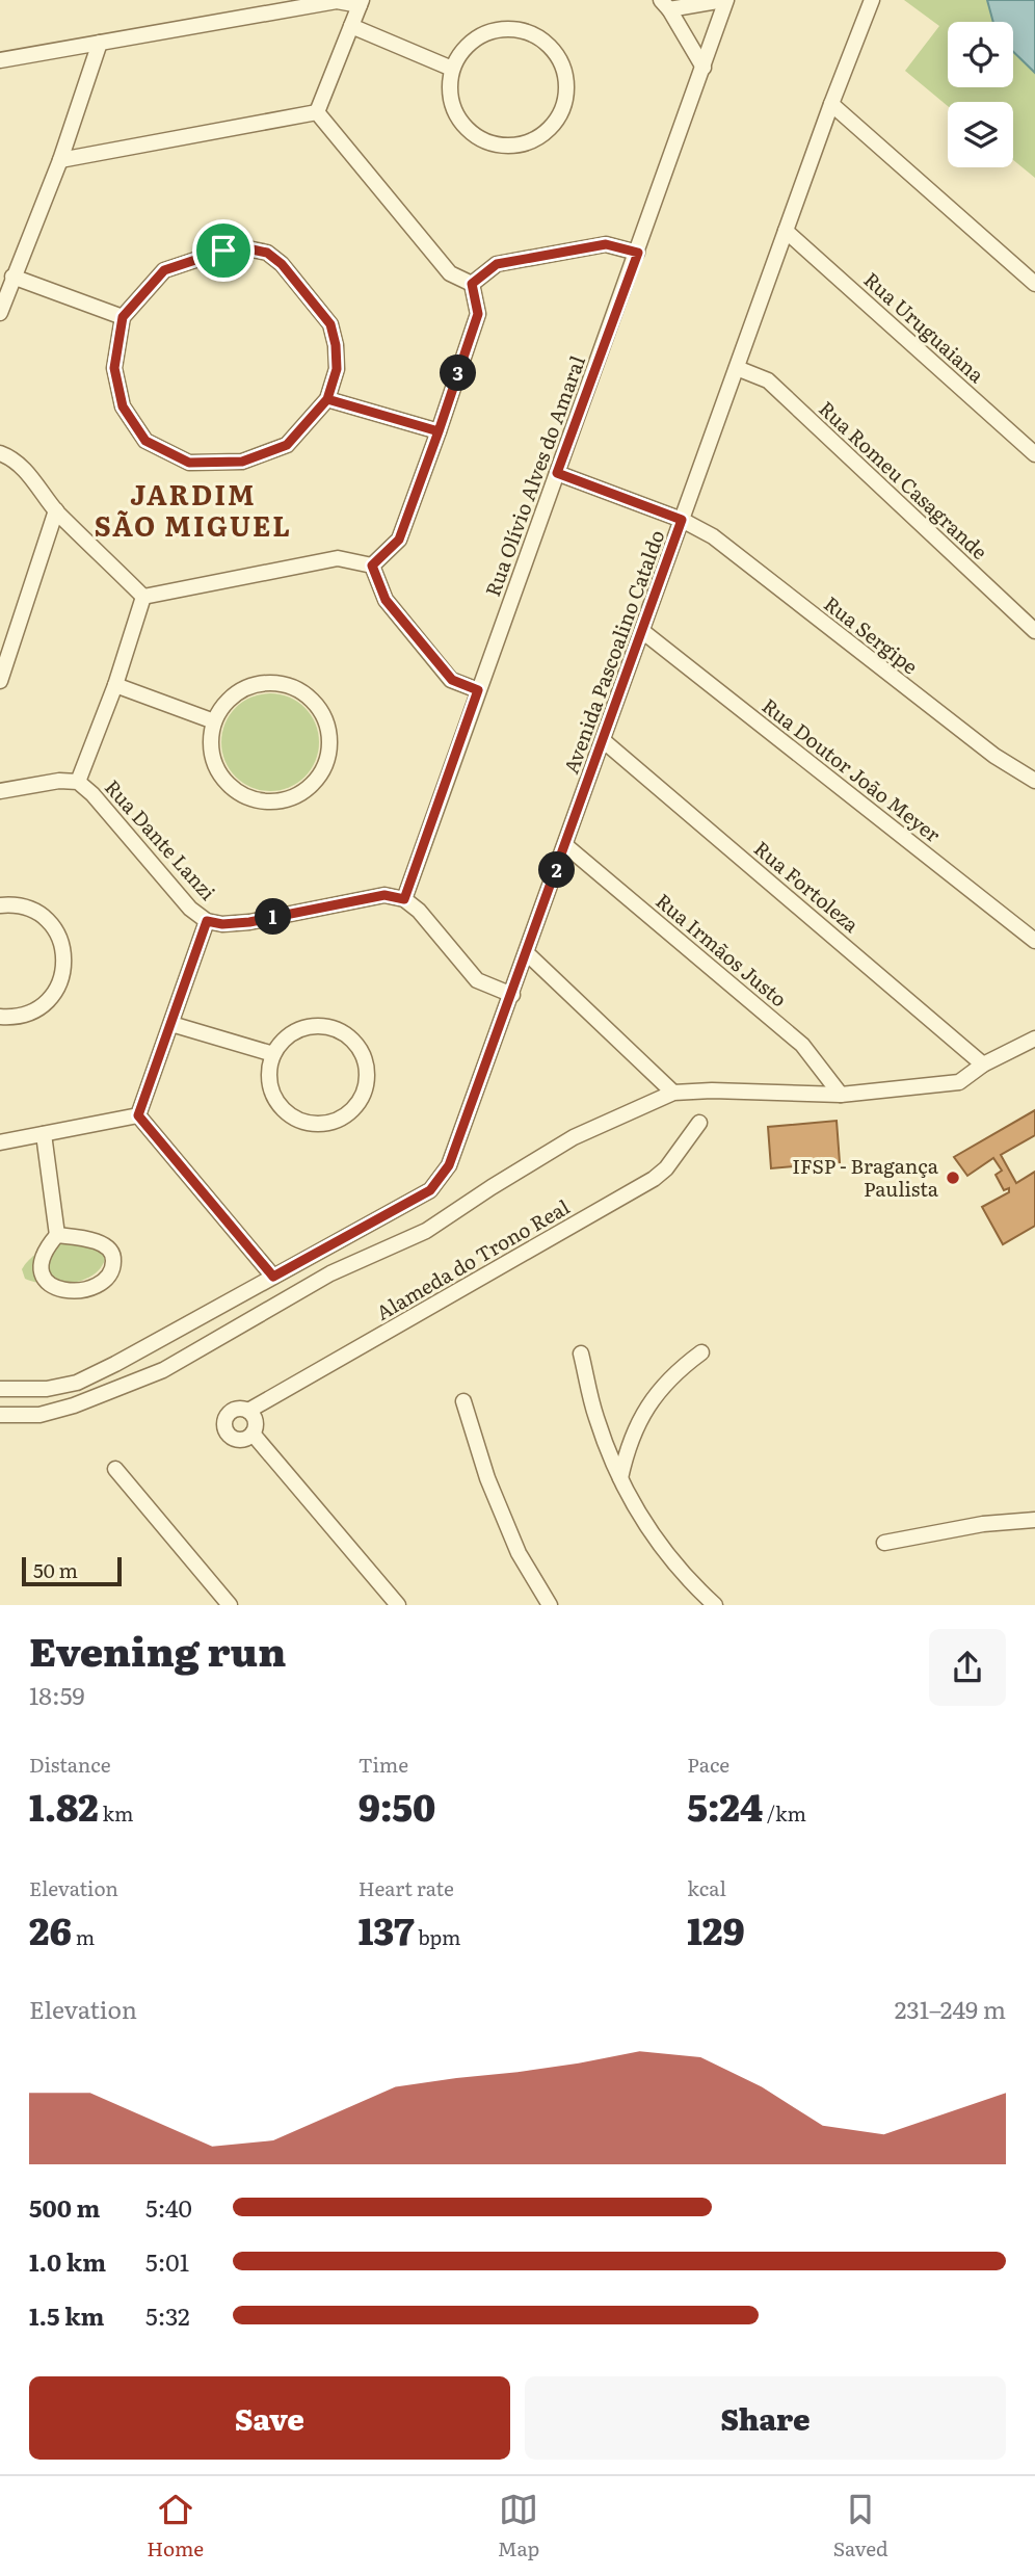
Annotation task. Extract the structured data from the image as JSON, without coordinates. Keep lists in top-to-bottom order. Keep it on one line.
{"streets":{"street":["Rua Uruguaiana","Rua Olívio Alves do Amaral","Rua Romeu Casagrande","Rua Sergipe","Avenida Pascoalino Cataldo","Rua Doutor João Meyer","Rua Dante Lanzi","Rua Fortoleza","Rua Irmãos Justo","Alameda do Trono Real"]},"crossings":[["Rua Uruguaiana","Avenida Pascoalino Cataldo"],["Rua Olívio Alves do Amaral","Rua Sergipe"],["Rua Olívio Alves do Amaral","Rua Dante Lanzi"],["Rua Romeu Casagrande","Avenida Pascoalino Cataldo"],["Rua Sergipe","Avenida Pascoalino Cataldo"],["Avenida Pascoalino Cataldo","Rua Doutor João Meyer"],["Avenida Pascoalino Cataldo","Rua Fortoleza"],["Avenida Pascoalino Cataldo","Rua Irmãos Justo"]],"districts":["JARDIM SÃO MIGUEL"],"places":["IFSP - Bragança Paulista"],"scale_bar":"50 m","page":{"pins":["3","2","1"],"scale":"50 m","heading":["Evening run","18:59"],"stats":[["Distance","1.82 km"],["Time","9:50"],["Pace","5:24 /km"],["Elevation","26 m"],["Heart rate","137 bpm"],["kcal","129"]],"chart":["Elevation","231–249 m"],"list":[{"name":"500 m","note":"5:40"},{"name":"1.0 km","note":"5:01"},{"name":"1.5 km","note":"5:32"}],"buttons":["Save","Share"],"tabs":["Home","Map","Saved"]}}
